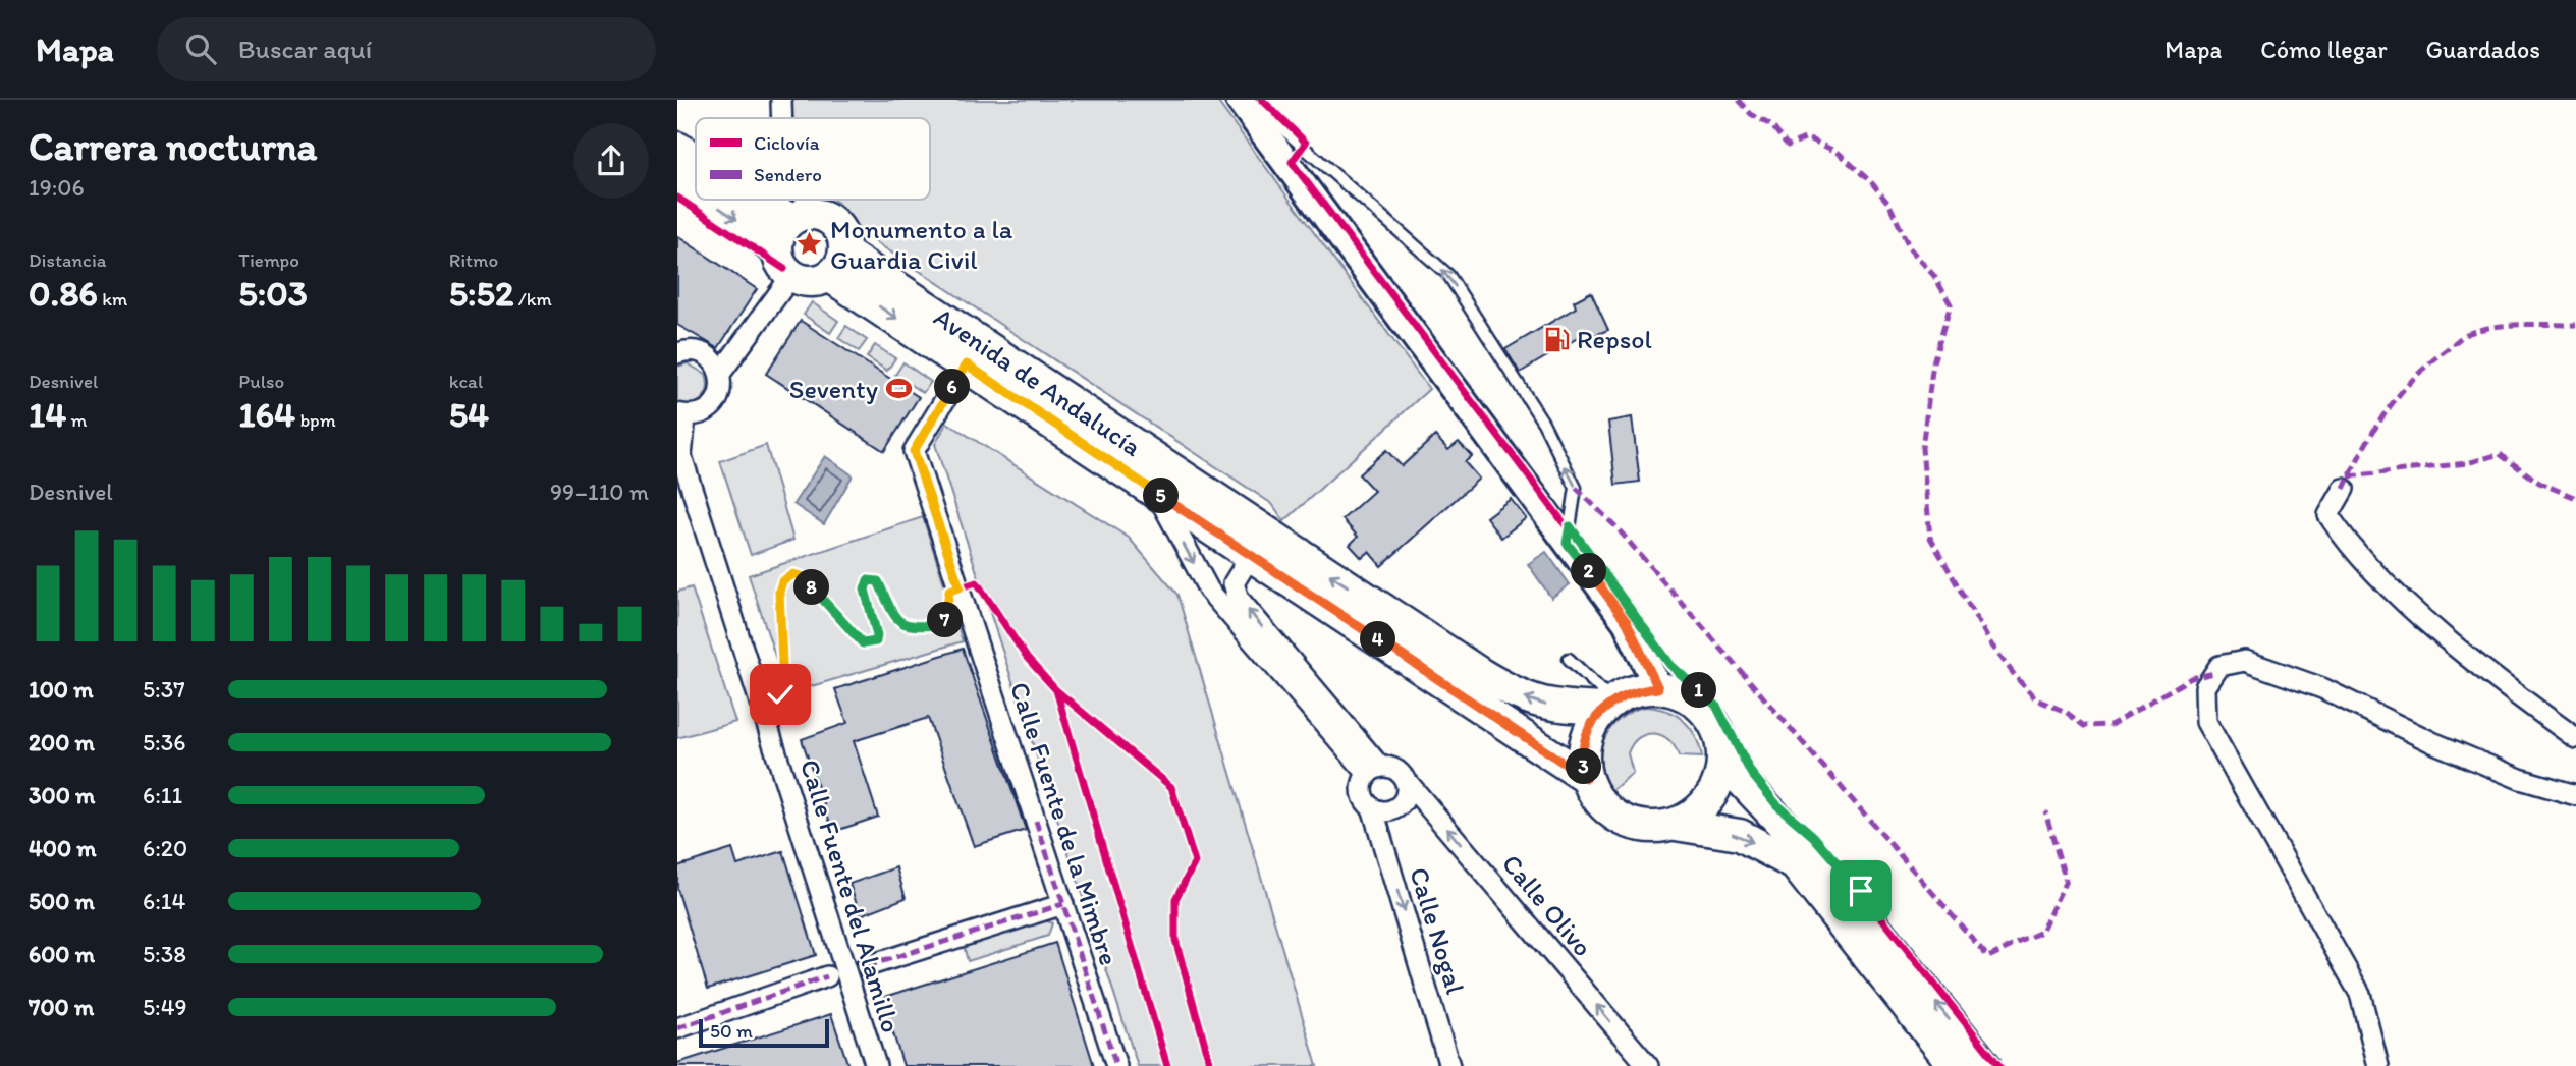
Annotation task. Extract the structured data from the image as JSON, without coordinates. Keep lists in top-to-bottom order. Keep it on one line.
{"streets":{"main road":["Avenida de Andalucía"],"street":["Calle Fuente de la Mimbre","Calle Fuente del Alamillo","Calle Olivo","Calle Nogal"]},"crossings":[["Avenida de Andalucía","Calle Fuente de la Mimbre"],["Calle Olivo","Calle Nogal"]],"one_way":["Calle Olivo","Calle Nogal"],"places":{"place":["Monumento a la Guardia Civil"],"fuel station":["Repsol"],"sports":["Seventy"]},"legend":["Ciclovía","Sendero"],"scale_bar":"50 m","page":{"header":"Mapa","search":"Buscar aquí","nav":["Mapa","Cómo llegar","Guardados"],"heading":["Carrera nocturna","19:06"],"stats":[["Distancia","0.86 km"],["Tiempo","5:03"],["Ritmo","5:52 /km"],["Desnivel","14 m"],["Pulso","164 bpm"],["kcal","54"]],"pins":["6","5","2","8","7","4","1","3"],"chart":["Desnivel","99–110 m"],"list":[{"name":"100 m","note":"5:37"},{"name":"200 m","note":"5:36"},{"name":"300 m","note":"6:11"},{"name":"400 m","note":"6:20"},{"name":"500 m","note":"6:14"},{"name":"600 m","note":"5:38"},{"name":"700 m","note":"5:49"}],"scale":"50 m"}}
